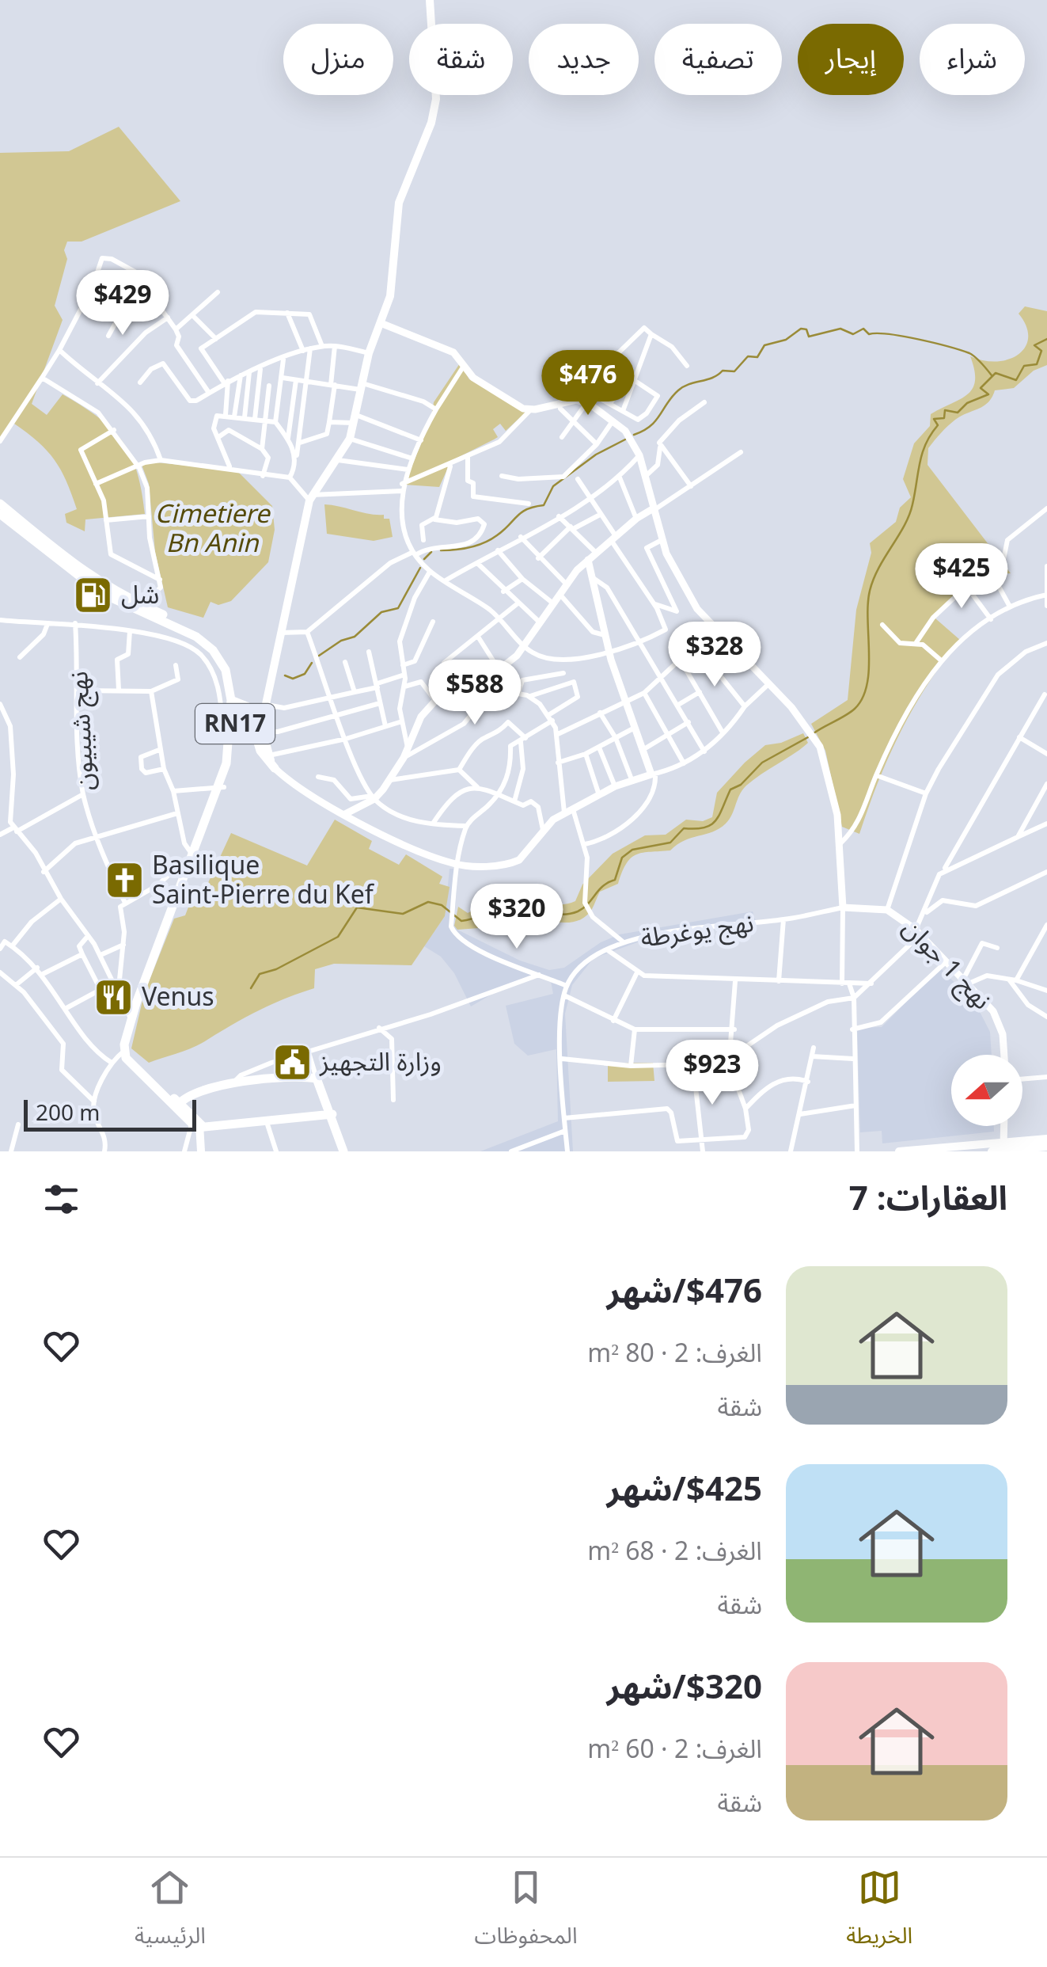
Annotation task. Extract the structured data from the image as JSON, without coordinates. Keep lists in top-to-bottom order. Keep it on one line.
{"streets":{"main road":["RN17"],"street":["نهج شيبيون","نهج يوغرطة","نهج 1 جوان"]},"crossings":[["نهج يوغرطة","نهج 1 جوان"]],"parks":["Cimetiere Bn Anin"],"places":{"fuel station":["شل"],"church":["Basilique Saint-Pierre du Kef"],"restaurant":["Venus"],"public building":["وزارة التجهيز"]},"scale_bar":"200 m","north":"left","page":{"chip":["شراء","إيجار","تصفية","جديد","شقة","منزل"],"price":["$429","$476","$425","$328","$588","$320","$923"],"scale":"200 m","heading":"العقارات: 7","list":[{"name":"$476/شهر","note":"الغرف: 2 · 80 m² · شقة"},{"name":"$425/شهر","note":"الغرف: 2 · 68 m² · شقة"},{"name":"$320/شهر","note":"الغرف: 2 · 60 m² · شقة"}],"tabs":["الخريطة","المحفوظات","الرئيسية"]}}
